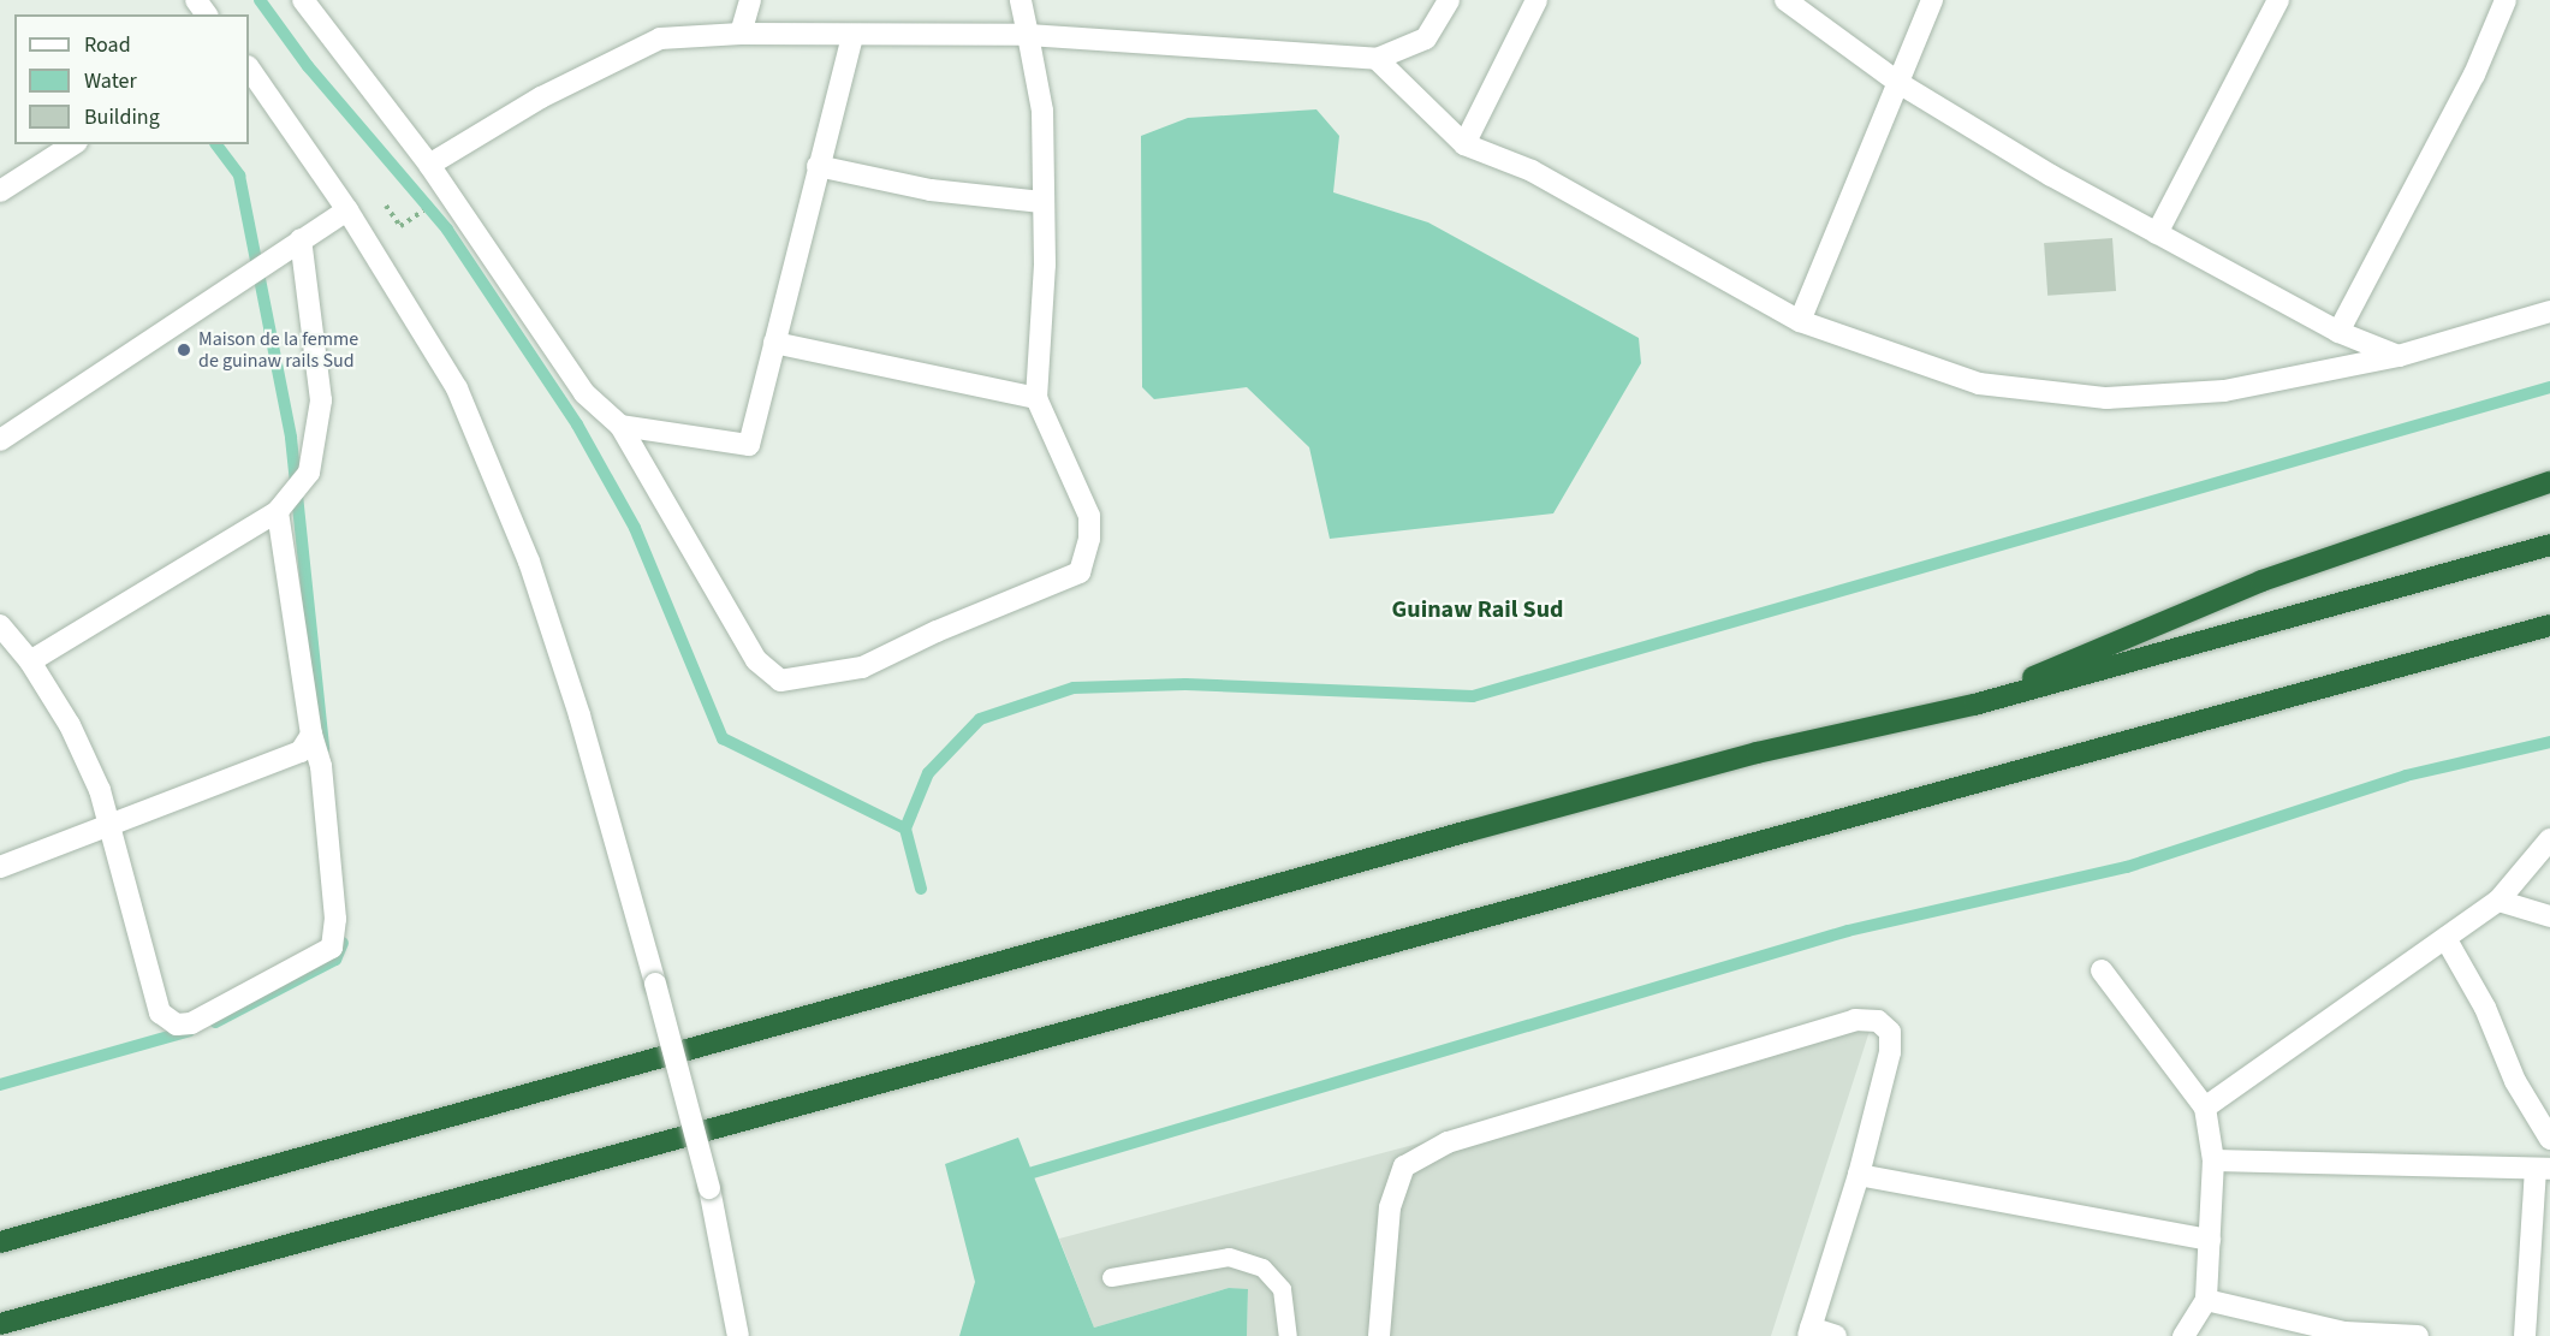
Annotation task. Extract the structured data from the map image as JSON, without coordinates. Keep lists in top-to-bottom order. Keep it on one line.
{"districts":["Guinaw Rail Sud"],"places":["Maison de la femme de guinaw rails Sud"],"legend":["Road","Water","Building"]}
